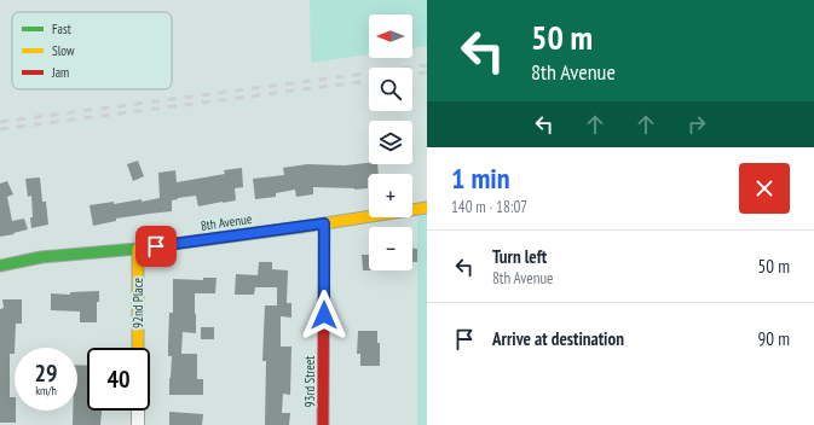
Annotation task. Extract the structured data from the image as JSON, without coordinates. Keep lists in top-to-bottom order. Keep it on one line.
{"streets":{"street":["8th Avenue","92nd Place","93rd Street"]},"crossings":[["8th Avenue","92nd Place"],["8th Avenue","93rd Street"]],"legend":["Fast","Slow","Jam"],"north":"left","page":{"turn":["50 m","8th Avenue"],"map_buttons":["+","−"],"heading":["1 min","140 m · 18:07"],"list":[{"name":"Turn left","note":"8th Avenue","value":"50 m"},{"name":"Arrive at destination","value":"90 m"}],"speed":"29 km/h","limit":"40"}}
